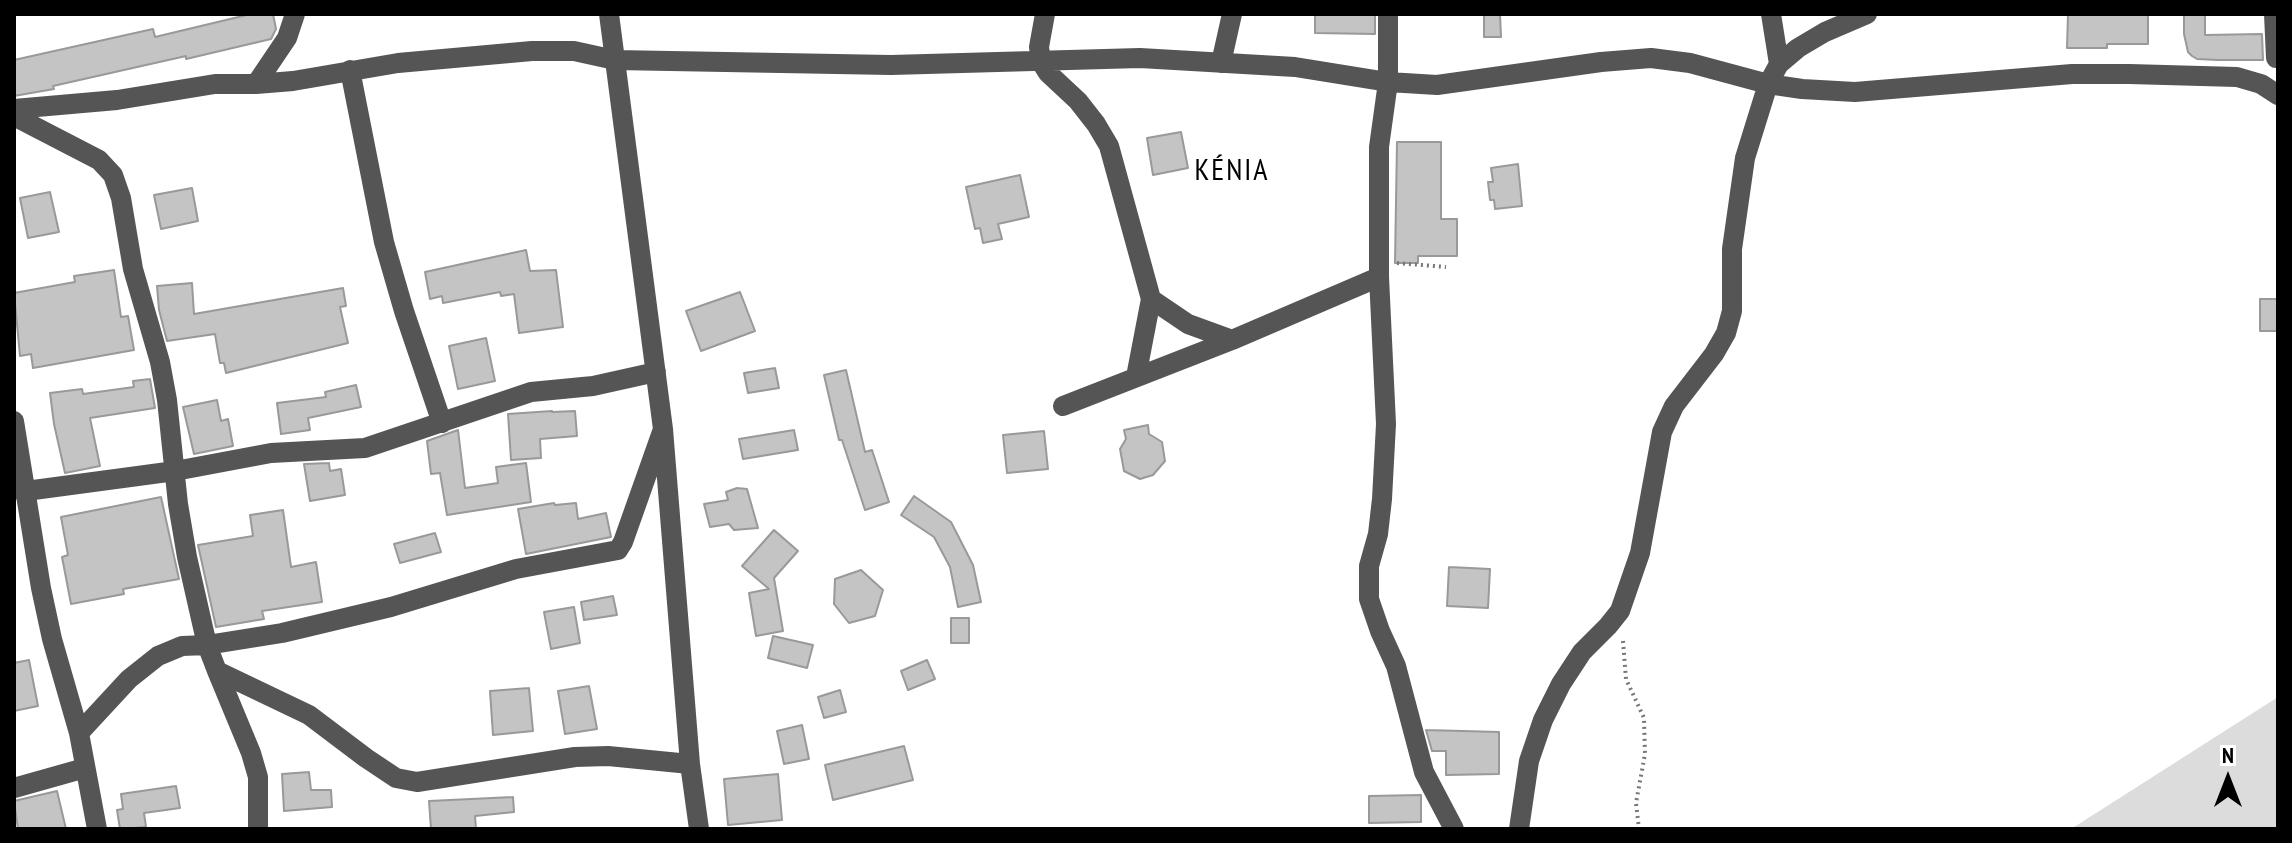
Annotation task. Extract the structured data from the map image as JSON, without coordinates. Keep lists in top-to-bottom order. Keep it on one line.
{"districts":["KÉNIA"],"north":"top"}
